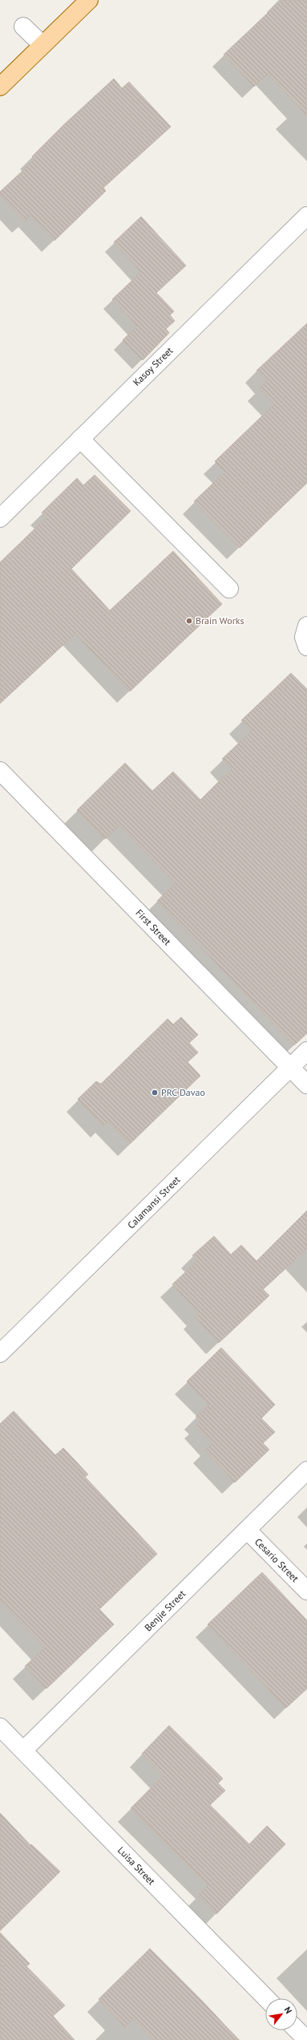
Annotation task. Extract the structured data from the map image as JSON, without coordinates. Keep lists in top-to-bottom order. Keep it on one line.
{"streets":{"street":["Kasoy Street","First Street","Calamansi Street","Cesario Street","Benjie Street","Luisa Street"]},"crossings":[["First Street","Calamansi Street"],["Cesario Street","Benjie Street"],["Benjie Street","Luisa Street"]],"places":["Brain Works","PRC Davao"],"north":"top right"}
